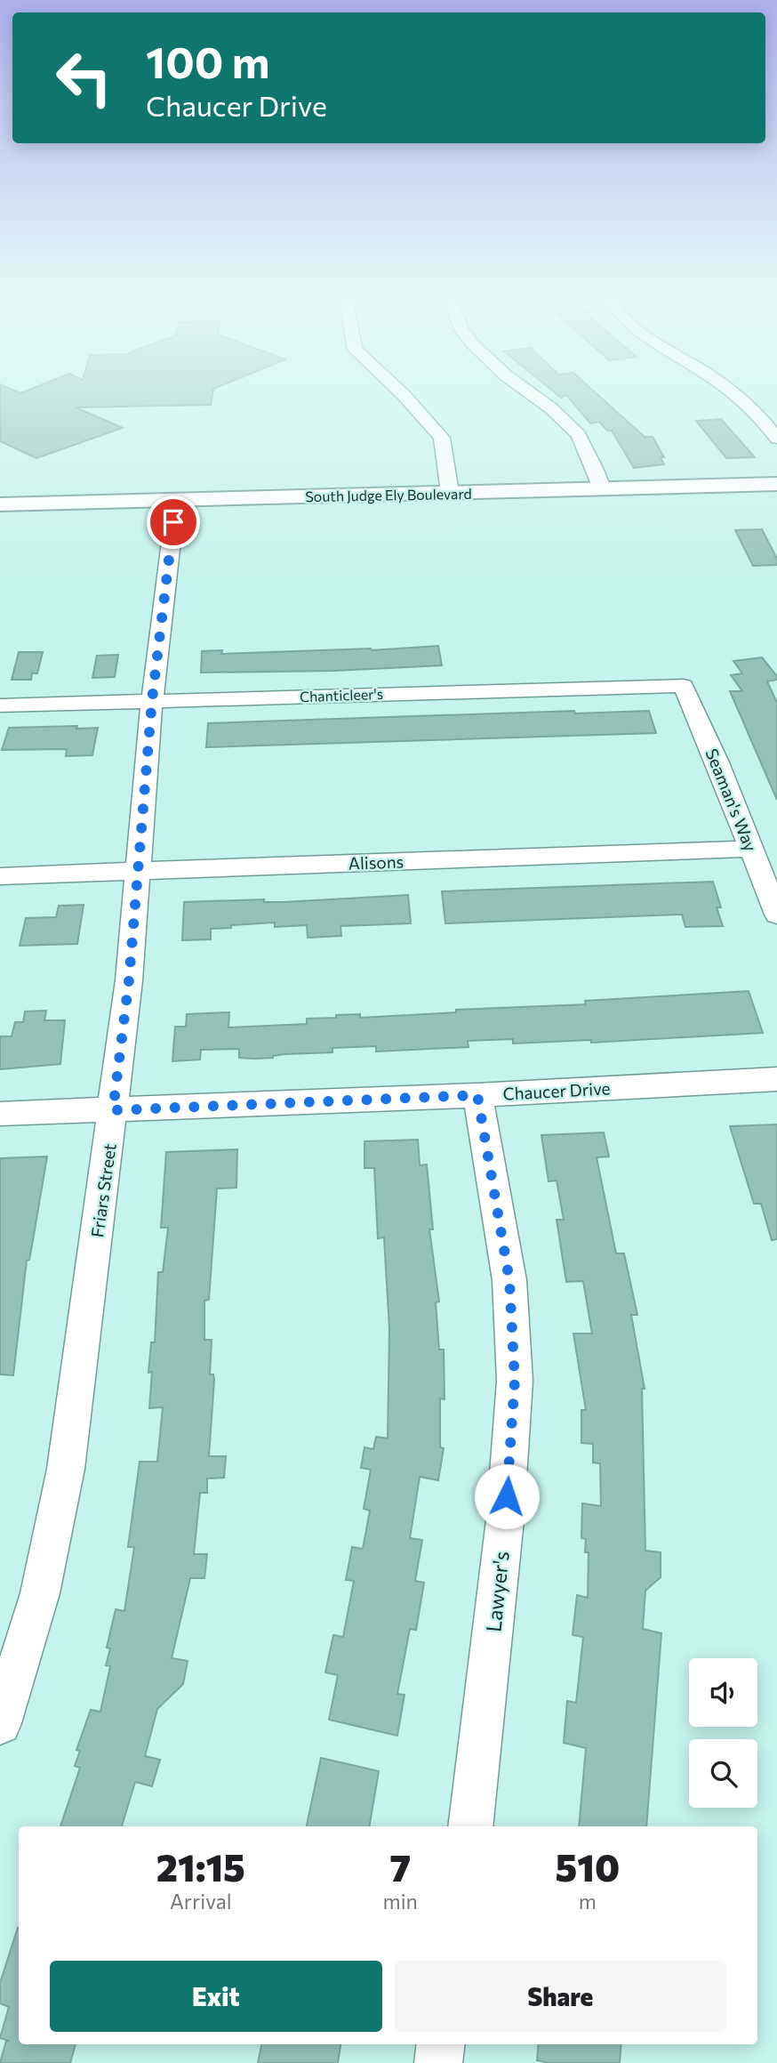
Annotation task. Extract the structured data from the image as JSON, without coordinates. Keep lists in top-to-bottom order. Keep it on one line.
{"streets":{"main road":["South Judge Ely Boulevard"],"street":["Chanticleer's","Seaman's Way","Alisons","Chaucer Drive","Friars Street","Lawyer's"]},"crossings":[["South Judge Ely Boulevard","Friars Street"],["Chanticleer's","Seaman's Way"],["Chanticleer's","Friars Street"],["Seaman's Way","Alisons"],["Alisons","Friars Street"],["Chaucer Drive","Friars Street"],["Chaucer Drive","Lawyer's"]],"page":{"turn":["100 m","Chaucer Drive"],"eta":["21:15","Arrival","7","min","510","m"],"buttons":["Exit","Share"]}}
